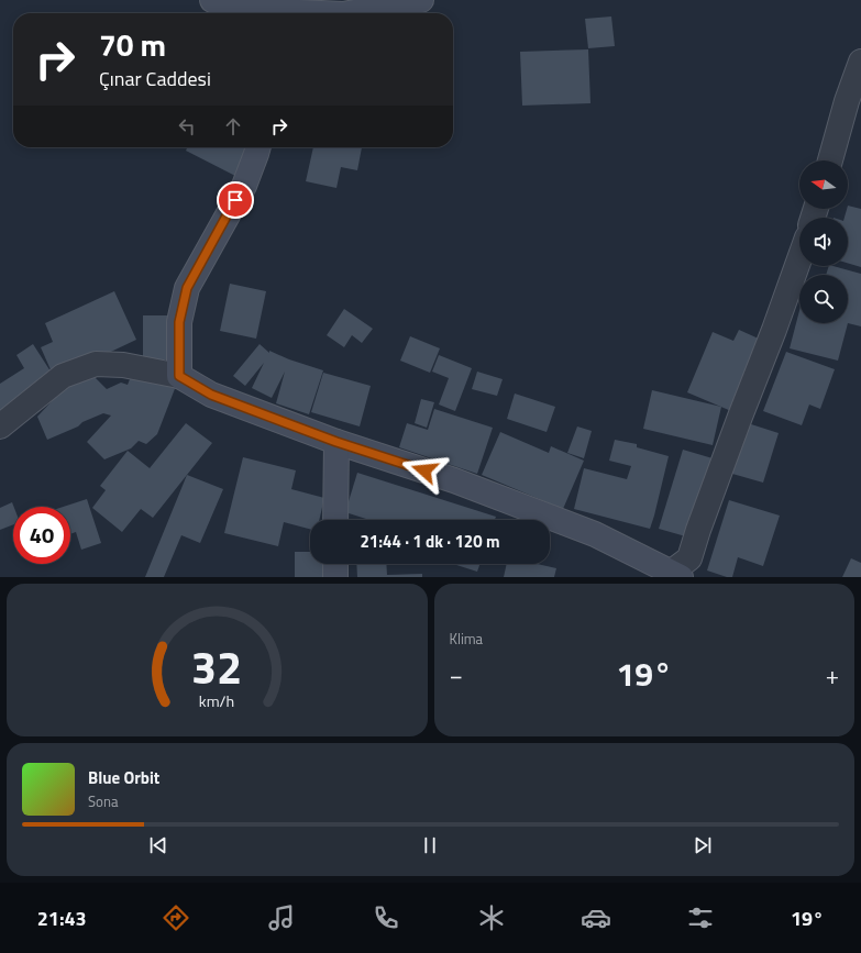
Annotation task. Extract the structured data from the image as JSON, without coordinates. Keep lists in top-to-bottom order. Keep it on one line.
{"north":"left","page":{"turn":["70 m","Çınar Caddesi"],"limit":"40","trip":"21:44 · 1 dk · 120 m","tile":"Klima","heat":["−","19°","+"],"song":["Blue Orbit","Sona"],"tabs":["21:43","19°"],"gauge":["32","km/h"]}}
